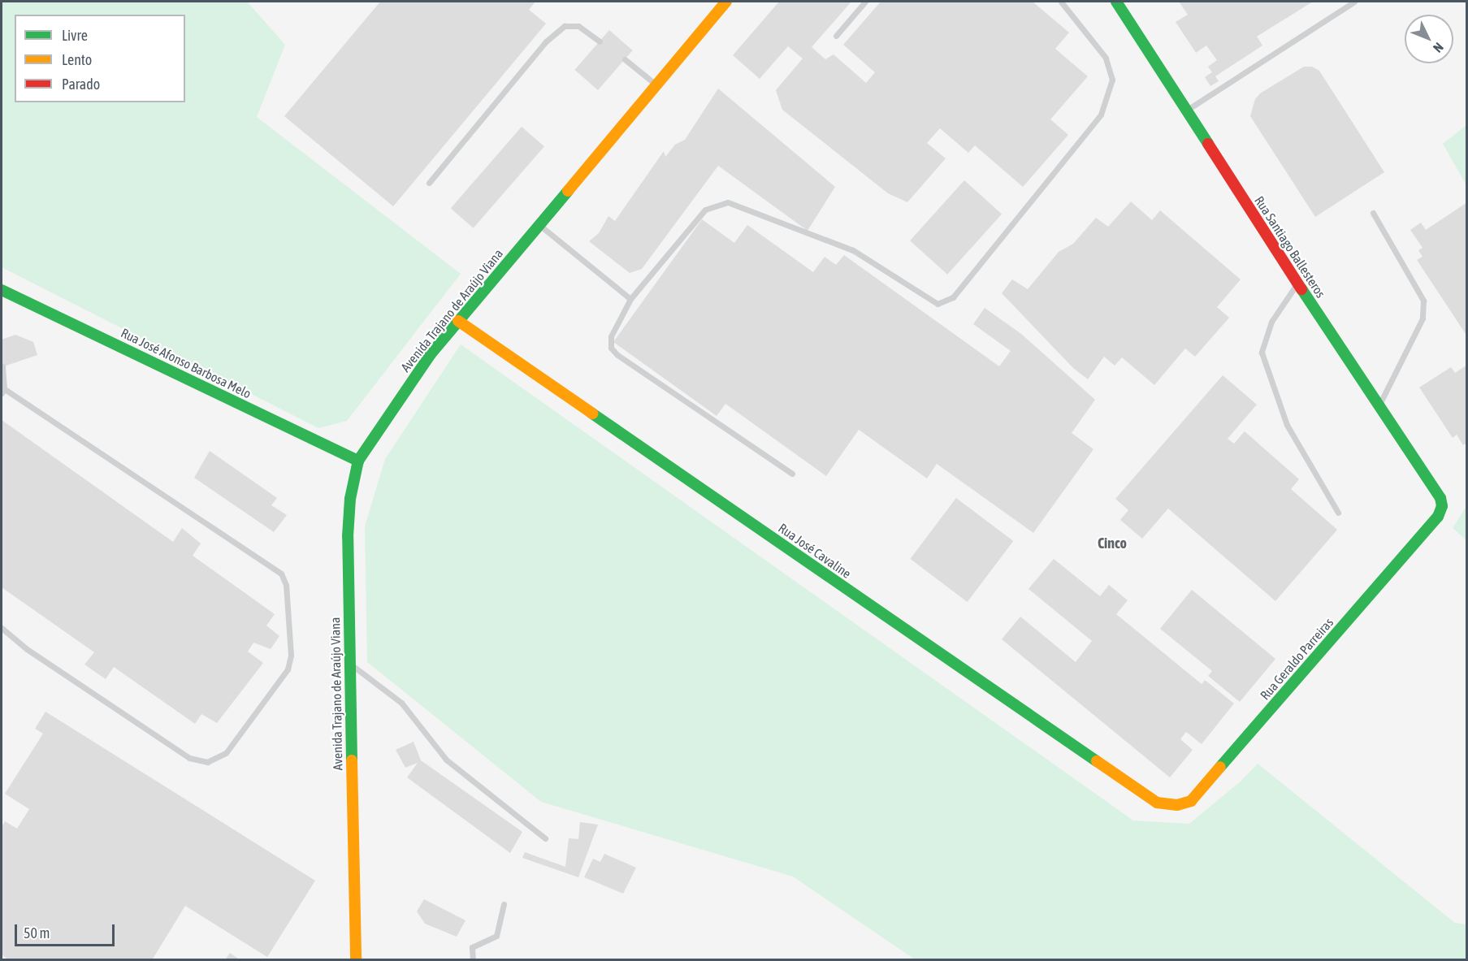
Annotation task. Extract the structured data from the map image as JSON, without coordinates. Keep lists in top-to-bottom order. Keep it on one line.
{"streets":{"street":["Rua Santiago Ballesteros","Avenida Trajano de Araújo Viana","Rua José Afonso Barbosa Melo","Rua José Cavaline","Rua Geraldo Parreiras"]},"crossings":[["Rua Santiago Ballesteros","Rua Geraldo Parreiras"],["Avenida Trajano de Araújo Viana","Rua José Afonso Barbosa Melo"],["Avenida Trajano de Araújo Viana","Rua José Cavaline"],["Rua José Cavaline","Rua Geraldo Parreiras"]],"districts":["Cinco"],"legend":["Livre","Lento","Parado"],"scale_bar":"50 m","north":"bottom right"}
